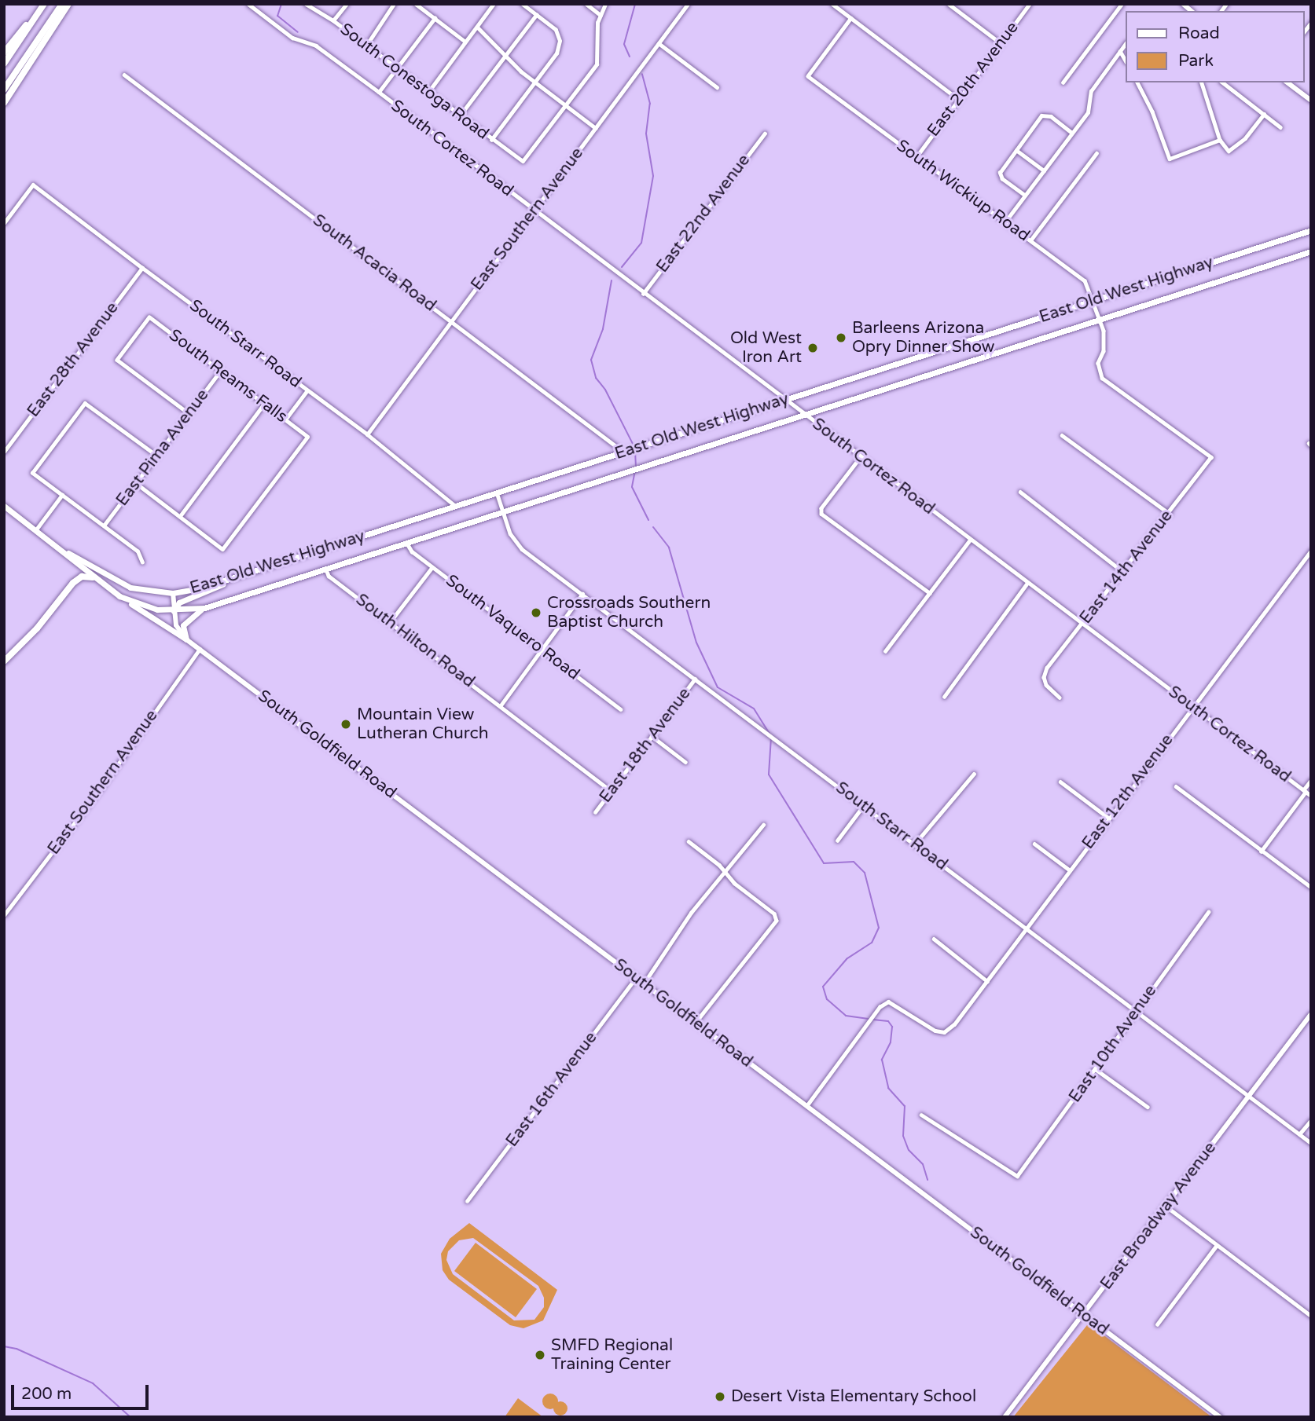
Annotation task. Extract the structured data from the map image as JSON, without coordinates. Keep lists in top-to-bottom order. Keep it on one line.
{"streets":{"main road":["East Old West Highway","South Goldfield Road","East Broadway Avenue"],"street":["East 20th Avenue","South Conestoga Road","South Cortez Road","South Wickiup Road","East 22nd Avenue","East Southern Avenue","South Acacia Road","South Starr Road","East 28th Avenue","South Reams Falls","East Pima Avenue","East 14th Avenue","South Vaquero Road","South Hilton Road","East 18th Avenue","East 12th Avenue","East 10th Avenue","East 16th Avenue"]},"crossings":[["East 20th Avenue","South Wickiup Road"],["South Cortez Road","East 22nd Avenue"],["South Cortez Road","East Southern Avenue"],["South Cortez Road","East Old West Highway"],["South Cortez Road","East 14th Avenue"],["South Cortez Road","East 12th Avenue"],["South Wickiup Road","East Old West Highway"],["South Wickiup Road","East 14th Avenue"],["East Southern Avenue","South Acacia Road"],["East Southern Avenue","South Starr Road"],["East Southern Avenue","South Goldfield Road"],["South Acacia Road","East Old West Highway"],["East Old West Highway","South Starr Road"],["East Old West Highway","South Vaquero Road"],["East Old West Highway","South Hilton Road"],["East Old West Highway","South Goldfield Road"],["South Starr Road","East 28th Avenue"],["South Starr Road","East 18th Avenue"],["South Starr Road","East 12th Avenue"],["South Starr Road","East 10th Avenue"],["South Starr Road","East Broadway Avenue"],["South Reams Falls","East Pima Avenue"],["South Hilton Road","East 18th Avenue"],["South Goldfield Road","East 12th Avenue"],["South Goldfield Road","East 16th Avenue"],["South Goldfield Road","East Broadway Avenue"]],"places":["Barleens Arizona Opry Dinner Show","Old West Iron Art","Crossroads Southern Baptist Church","Mountain View Lutheran Church","SMFD Regional Training Center","Desert Vista Elementary School"],"legend":["Road","Park"],"scale_bar":"200 m"}
